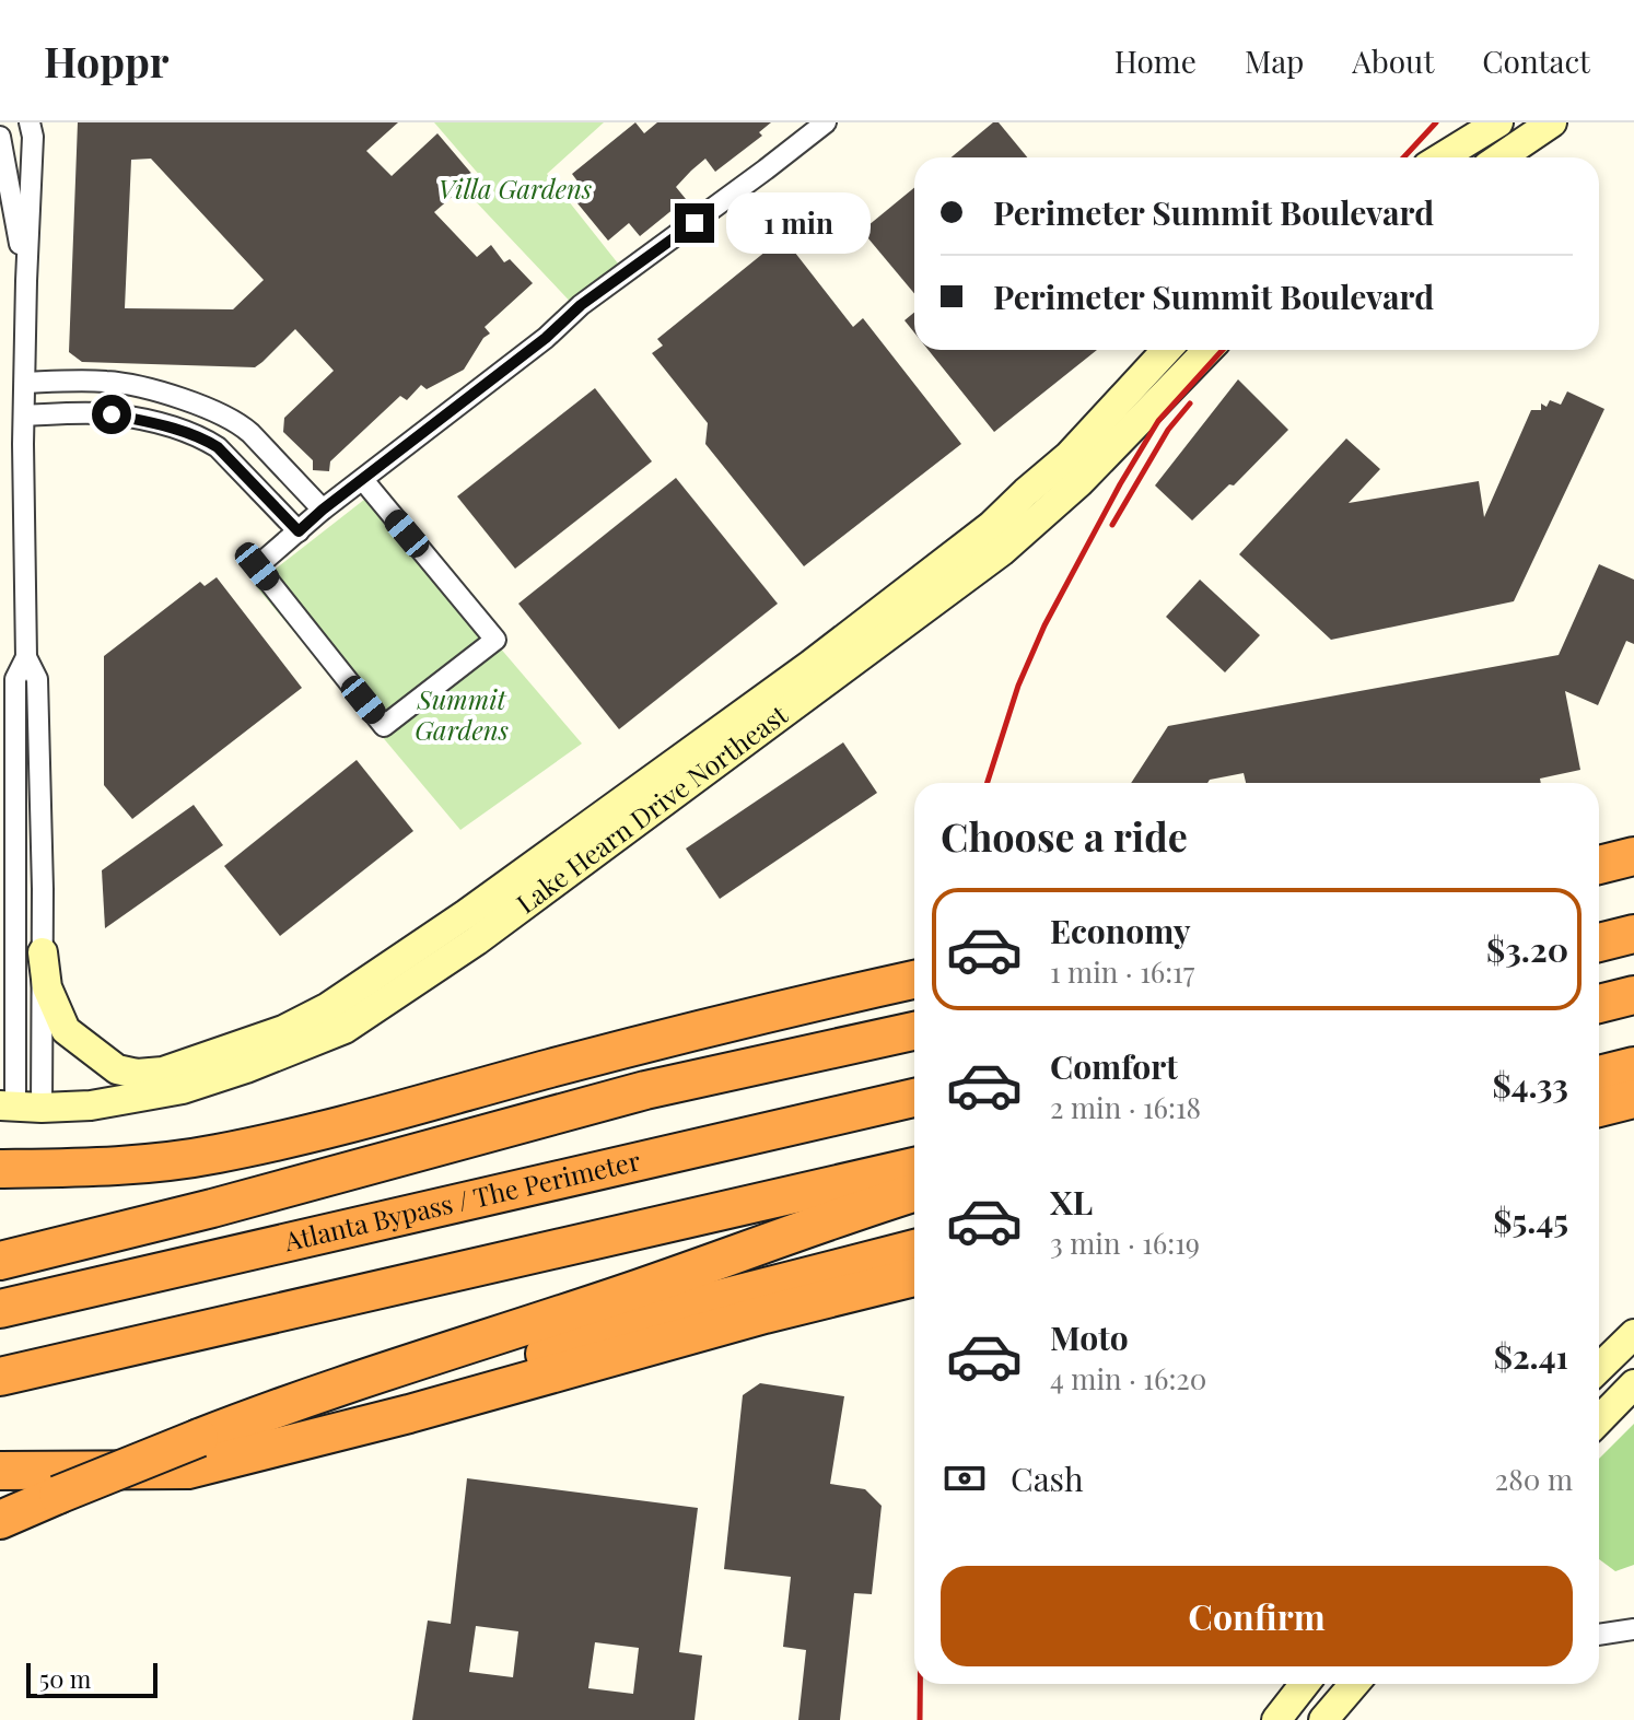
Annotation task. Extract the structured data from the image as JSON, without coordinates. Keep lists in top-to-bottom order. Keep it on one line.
{"streets":{"highway":["Atlanta Bypass / The Perimeter"],"street":["Lake Hearn Drive Northeast"]},"parks":["Villa Gardens","Summit Gardens"],"scale_bar":"50 m","page":{"header":"Hoppr","nav":["Home","Map","About","Contact"],"banner":["Perimeter Summit Boulevard","Perimeter Summit Boulevard"],"bubble":"1 min","heading":"Choose a ride","list":[{"name":"Economy","note":"1 min · 16:17","value":"$3.20"},{"name":"Comfort","note":"2 min · 16:18","value":"$4.33"},{"name":"XL","note":"3 min · 16:19","value":"$5.45"},{"name":"Moto","note":"4 min · 16:20","value":"$2.41"}],"pay":["Cash","280 m"],"buttons":"Confirm","scale":"50 m"}}
